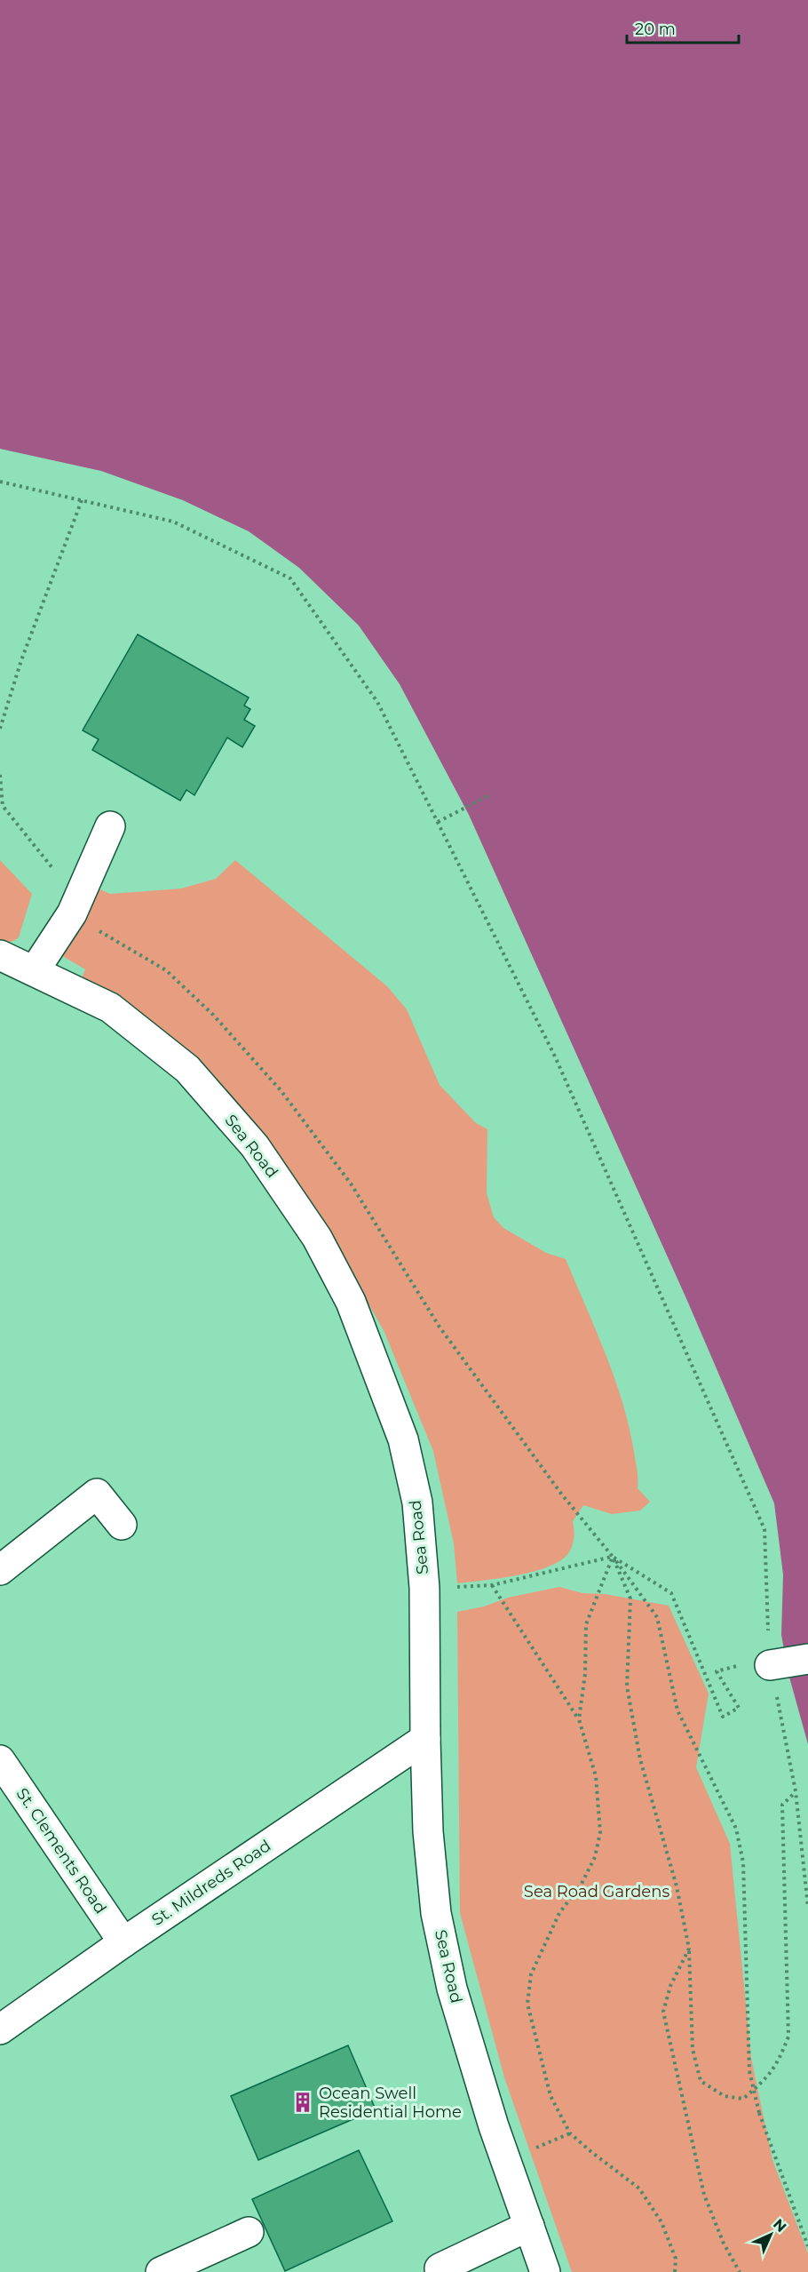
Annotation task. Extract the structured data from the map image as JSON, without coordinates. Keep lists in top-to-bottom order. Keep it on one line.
{"streets":{"street":["Sea Road","St. Clements Road","St. Mildreds Road"]},"crossings":[["Sea Road","St. Mildreds Road"],["St. Clements Road","St. Mildreds Road"]],"parks":["Sea Road Gardens"],"places":{"building":["Ocean Swell Residential Home"]},"scale_bar":"20 m","north":"top right"}
